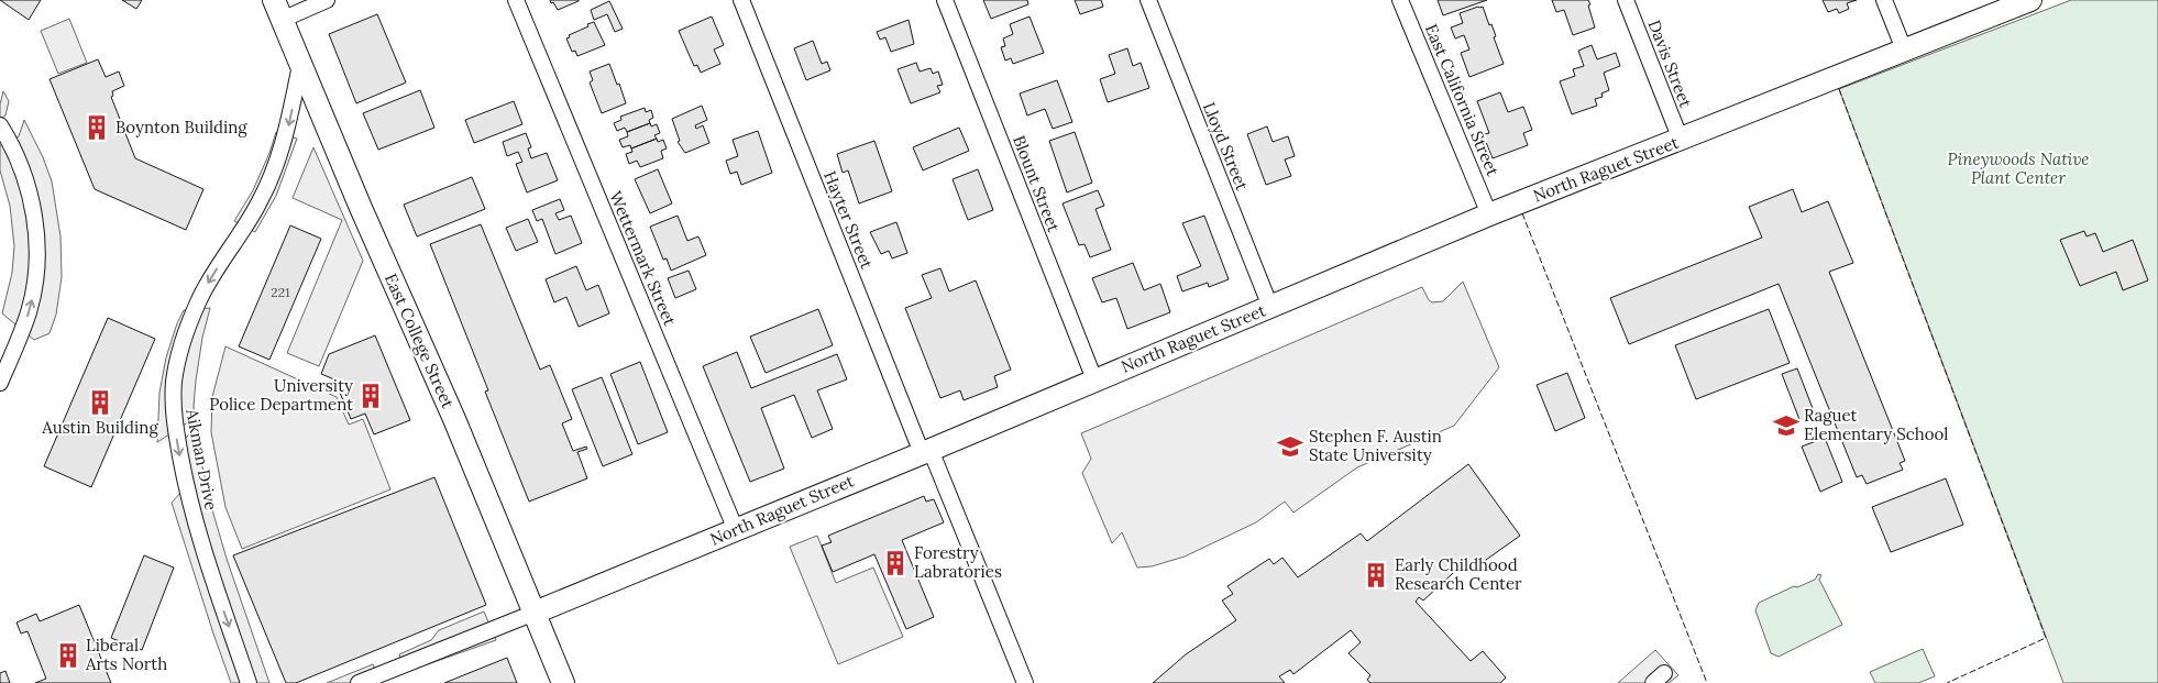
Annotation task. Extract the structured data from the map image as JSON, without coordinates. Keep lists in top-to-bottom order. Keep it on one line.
{"streets":{"street":["Davis Street","East California Street","Lloyd Street","North Raguet Street","Blount Street","Hayter Street","Wettermark Street","East College Street","Aikman Drive"]},"crossings":[["Davis Street","North Raguet Street"],["East California Street","North Raguet Street"],["Lloyd Street","North Raguet Street"],["North Raguet Street","Blount Street"],["North Raguet Street","Hayter Street"],["North Raguet Street","Wettermark Street"],["North Raguet Street","East College Street"],["East College Street","Aikman Drive"]],"one_way":["Aikman Drive"],"parks":["Pineywoods Native Plant Center"],"places":{"building":["Boynton Building","University Police Department","Austin Building","Forestry Labratories","Early Childhood Research Center","Liberal Arts North"],"school or university":["Raguet Elementary School","Stephen F. Austin State University"]},"house_numbers":["221"]}
